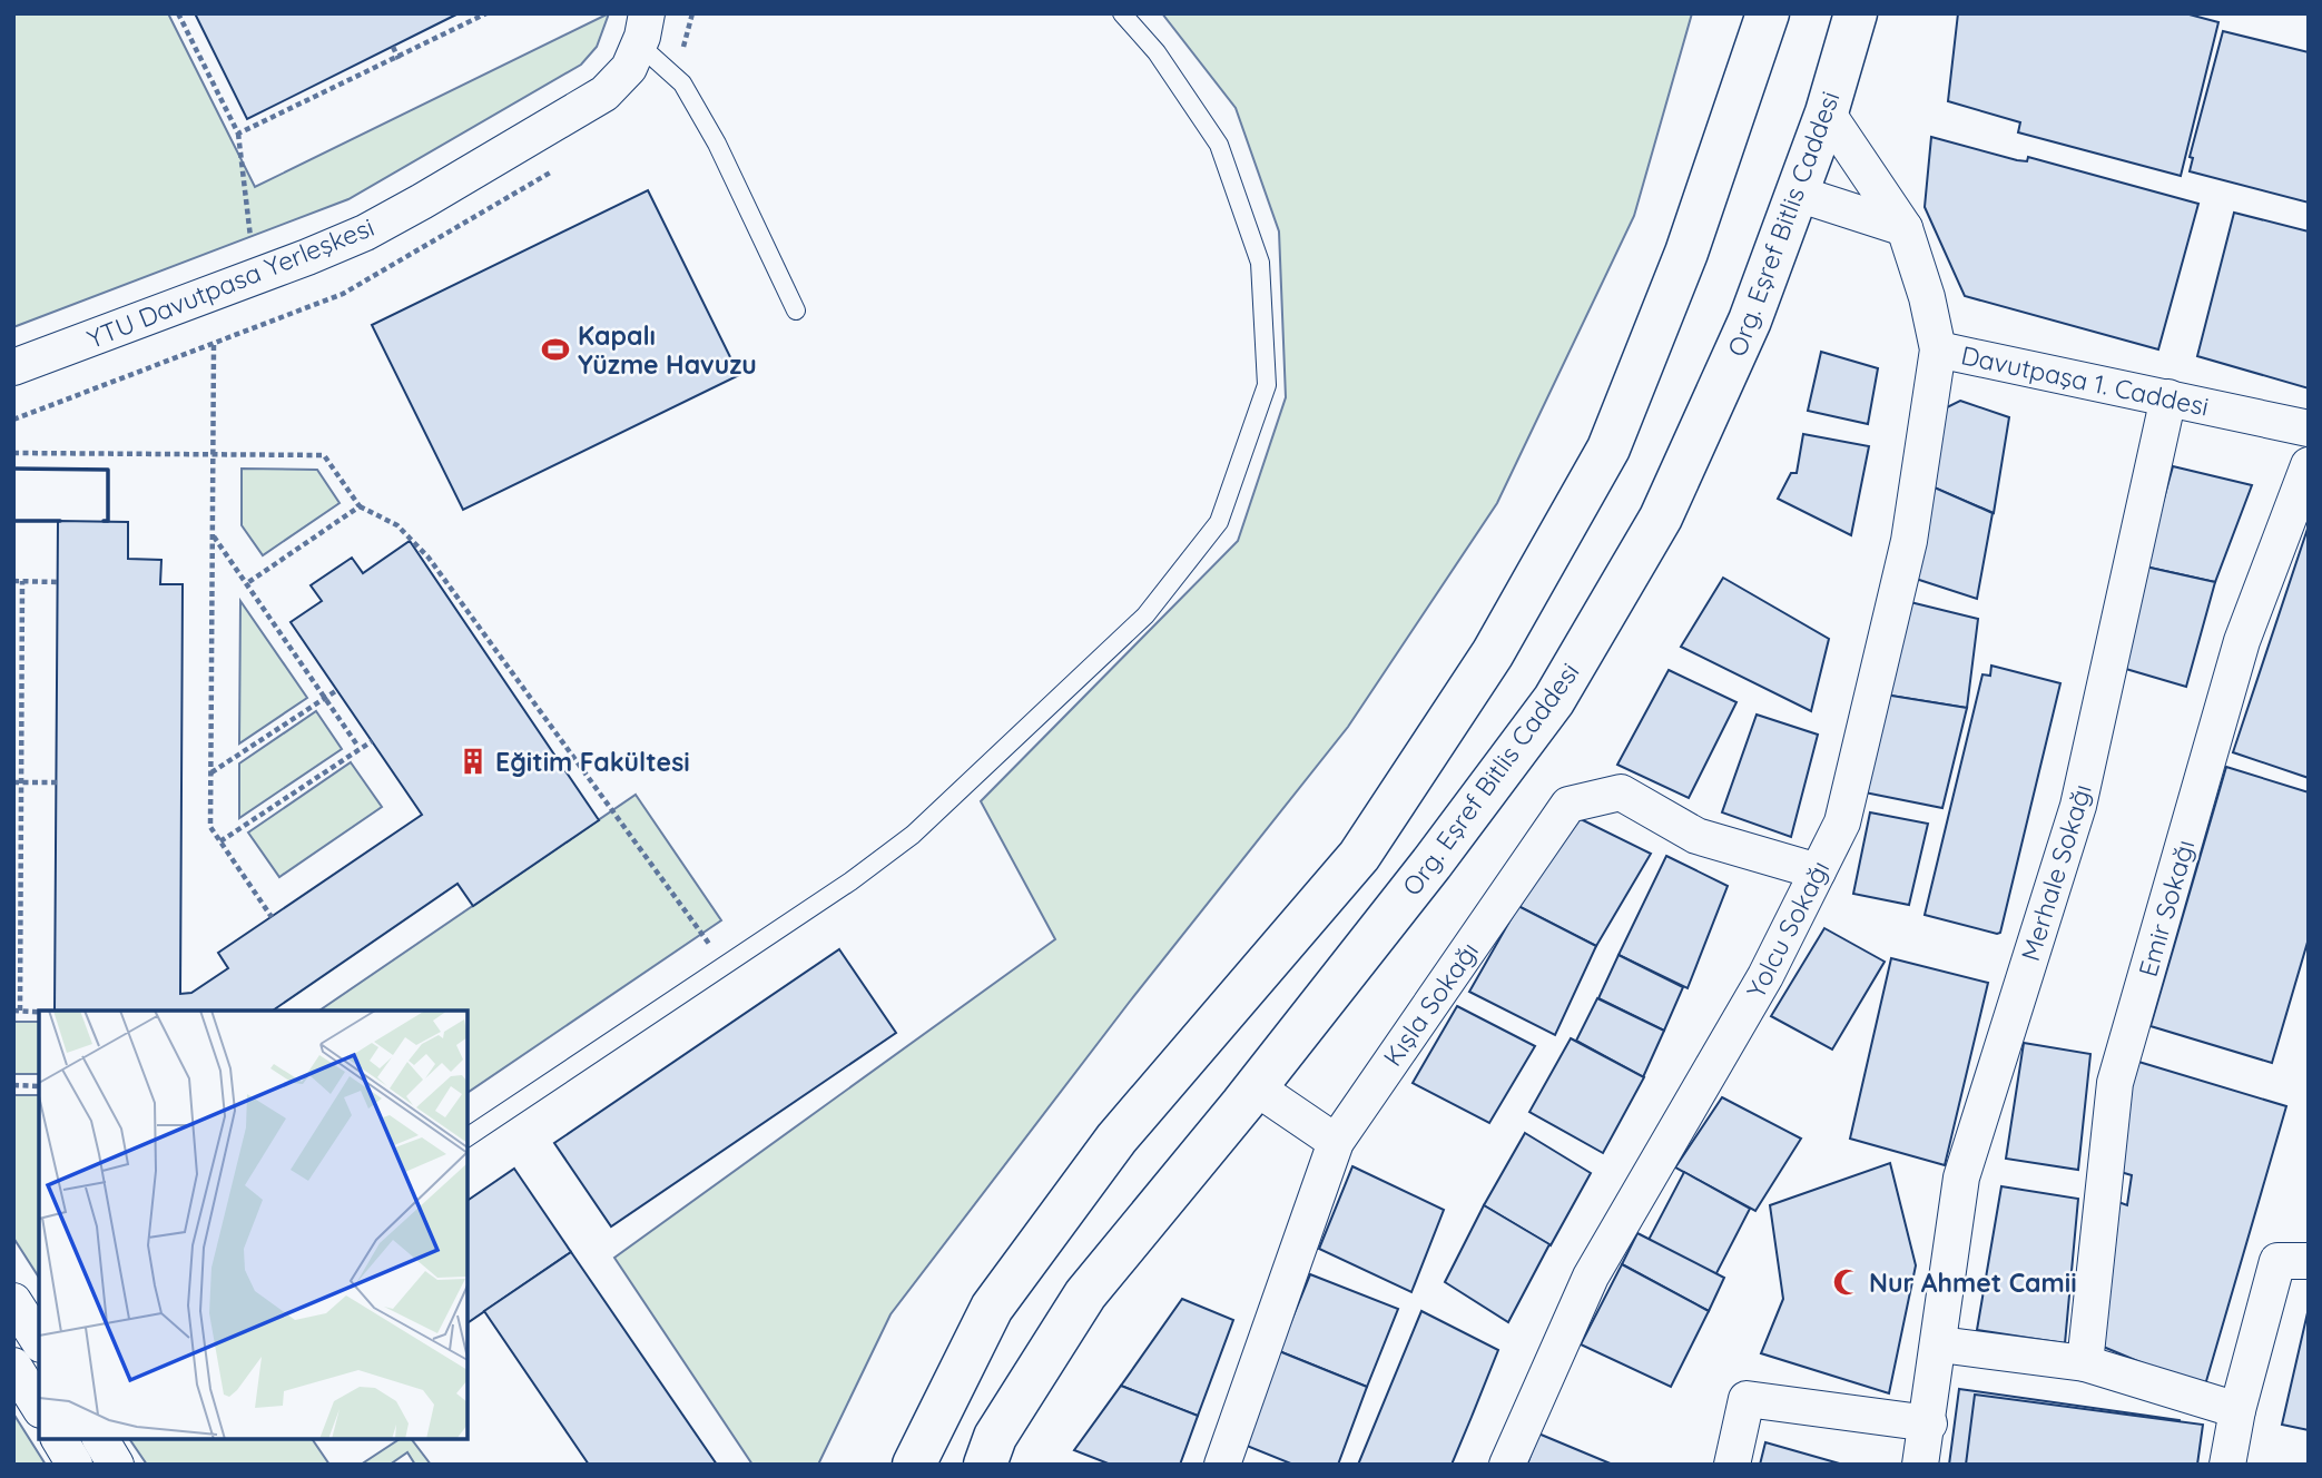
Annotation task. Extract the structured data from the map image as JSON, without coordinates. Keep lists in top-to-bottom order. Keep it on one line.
{"streets":{"street":["Org. Eşref Bitlis Caddesi","YTU Davutpasa Yerleşkesi","Davutpaşa 1. Caddesi","Merhale Sokağı","Emir Sokağı","Yolcu Sokağı","Kışla Sokağı"]},"crossings":[["Org. Eşref Bitlis Caddesi","Davutpaşa 1. Caddesi"],["Davutpaşa 1. Caddesi","Merhale Sokağı"],["Davutpaşa 1. Caddesi","Yolcu Sokağı"],["Yolcu Sokağı","Kışla Sokağı"]],"places":{"sports":["Kapalı Yüzme Havuzu"],"building":["Eğitim Fakültesi"],"mosque":["Nur Ahmet Camii"]}}
